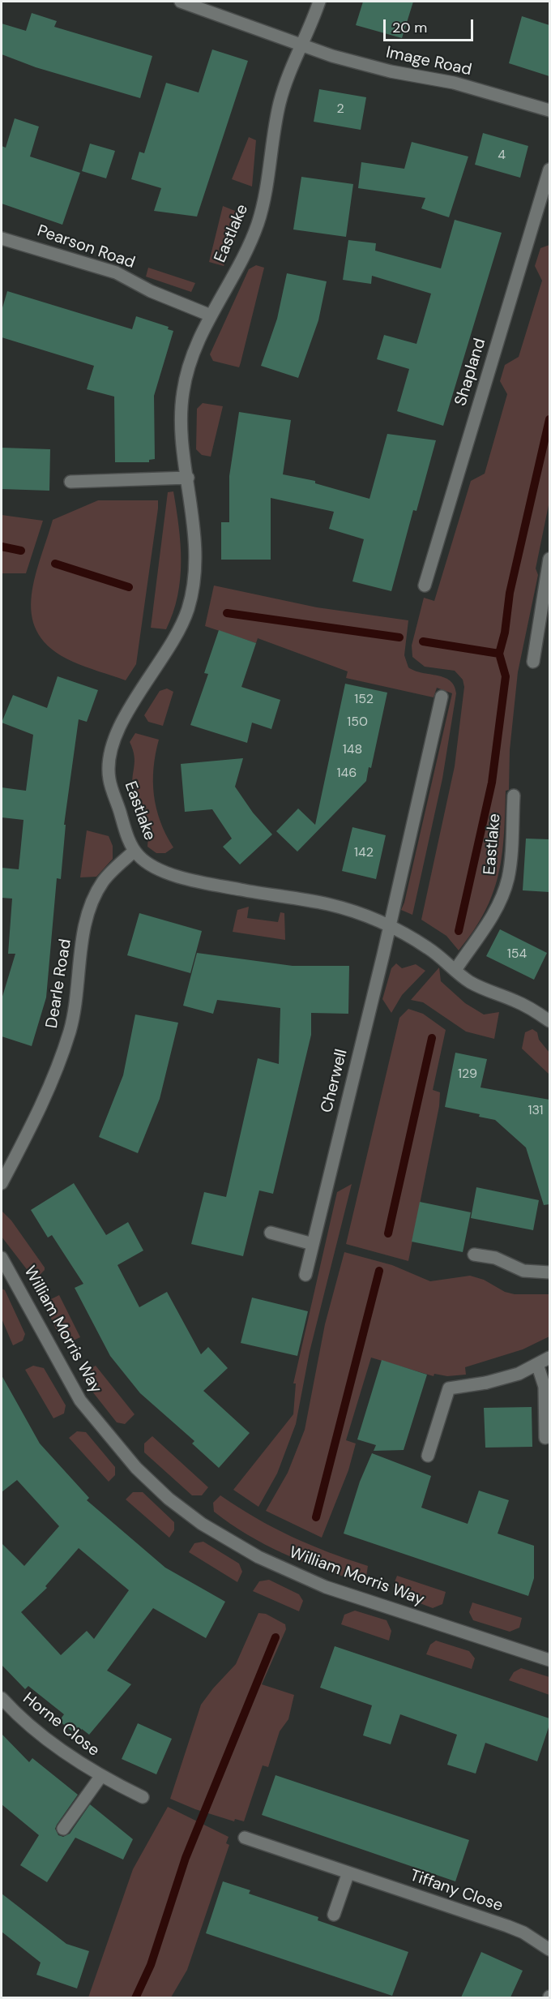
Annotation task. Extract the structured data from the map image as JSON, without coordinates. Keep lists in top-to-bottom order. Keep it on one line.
{"streets":{"street":["Image Road","Eastlake","Pearson Road","Shapland","Dearle Road","Cherwell","William Morris Way","Horne Close","Tiffany Close"]},"crossings":[["Image Road","Eastlake"],["Eastlake","Pearson Road"],["Eastlake","Dearle Road"],["Eastlake","Cherwell"]],"house_numbers":["2","4","152","150","148","146","142","154","129","131"],"scale_bar":"20 m"}
